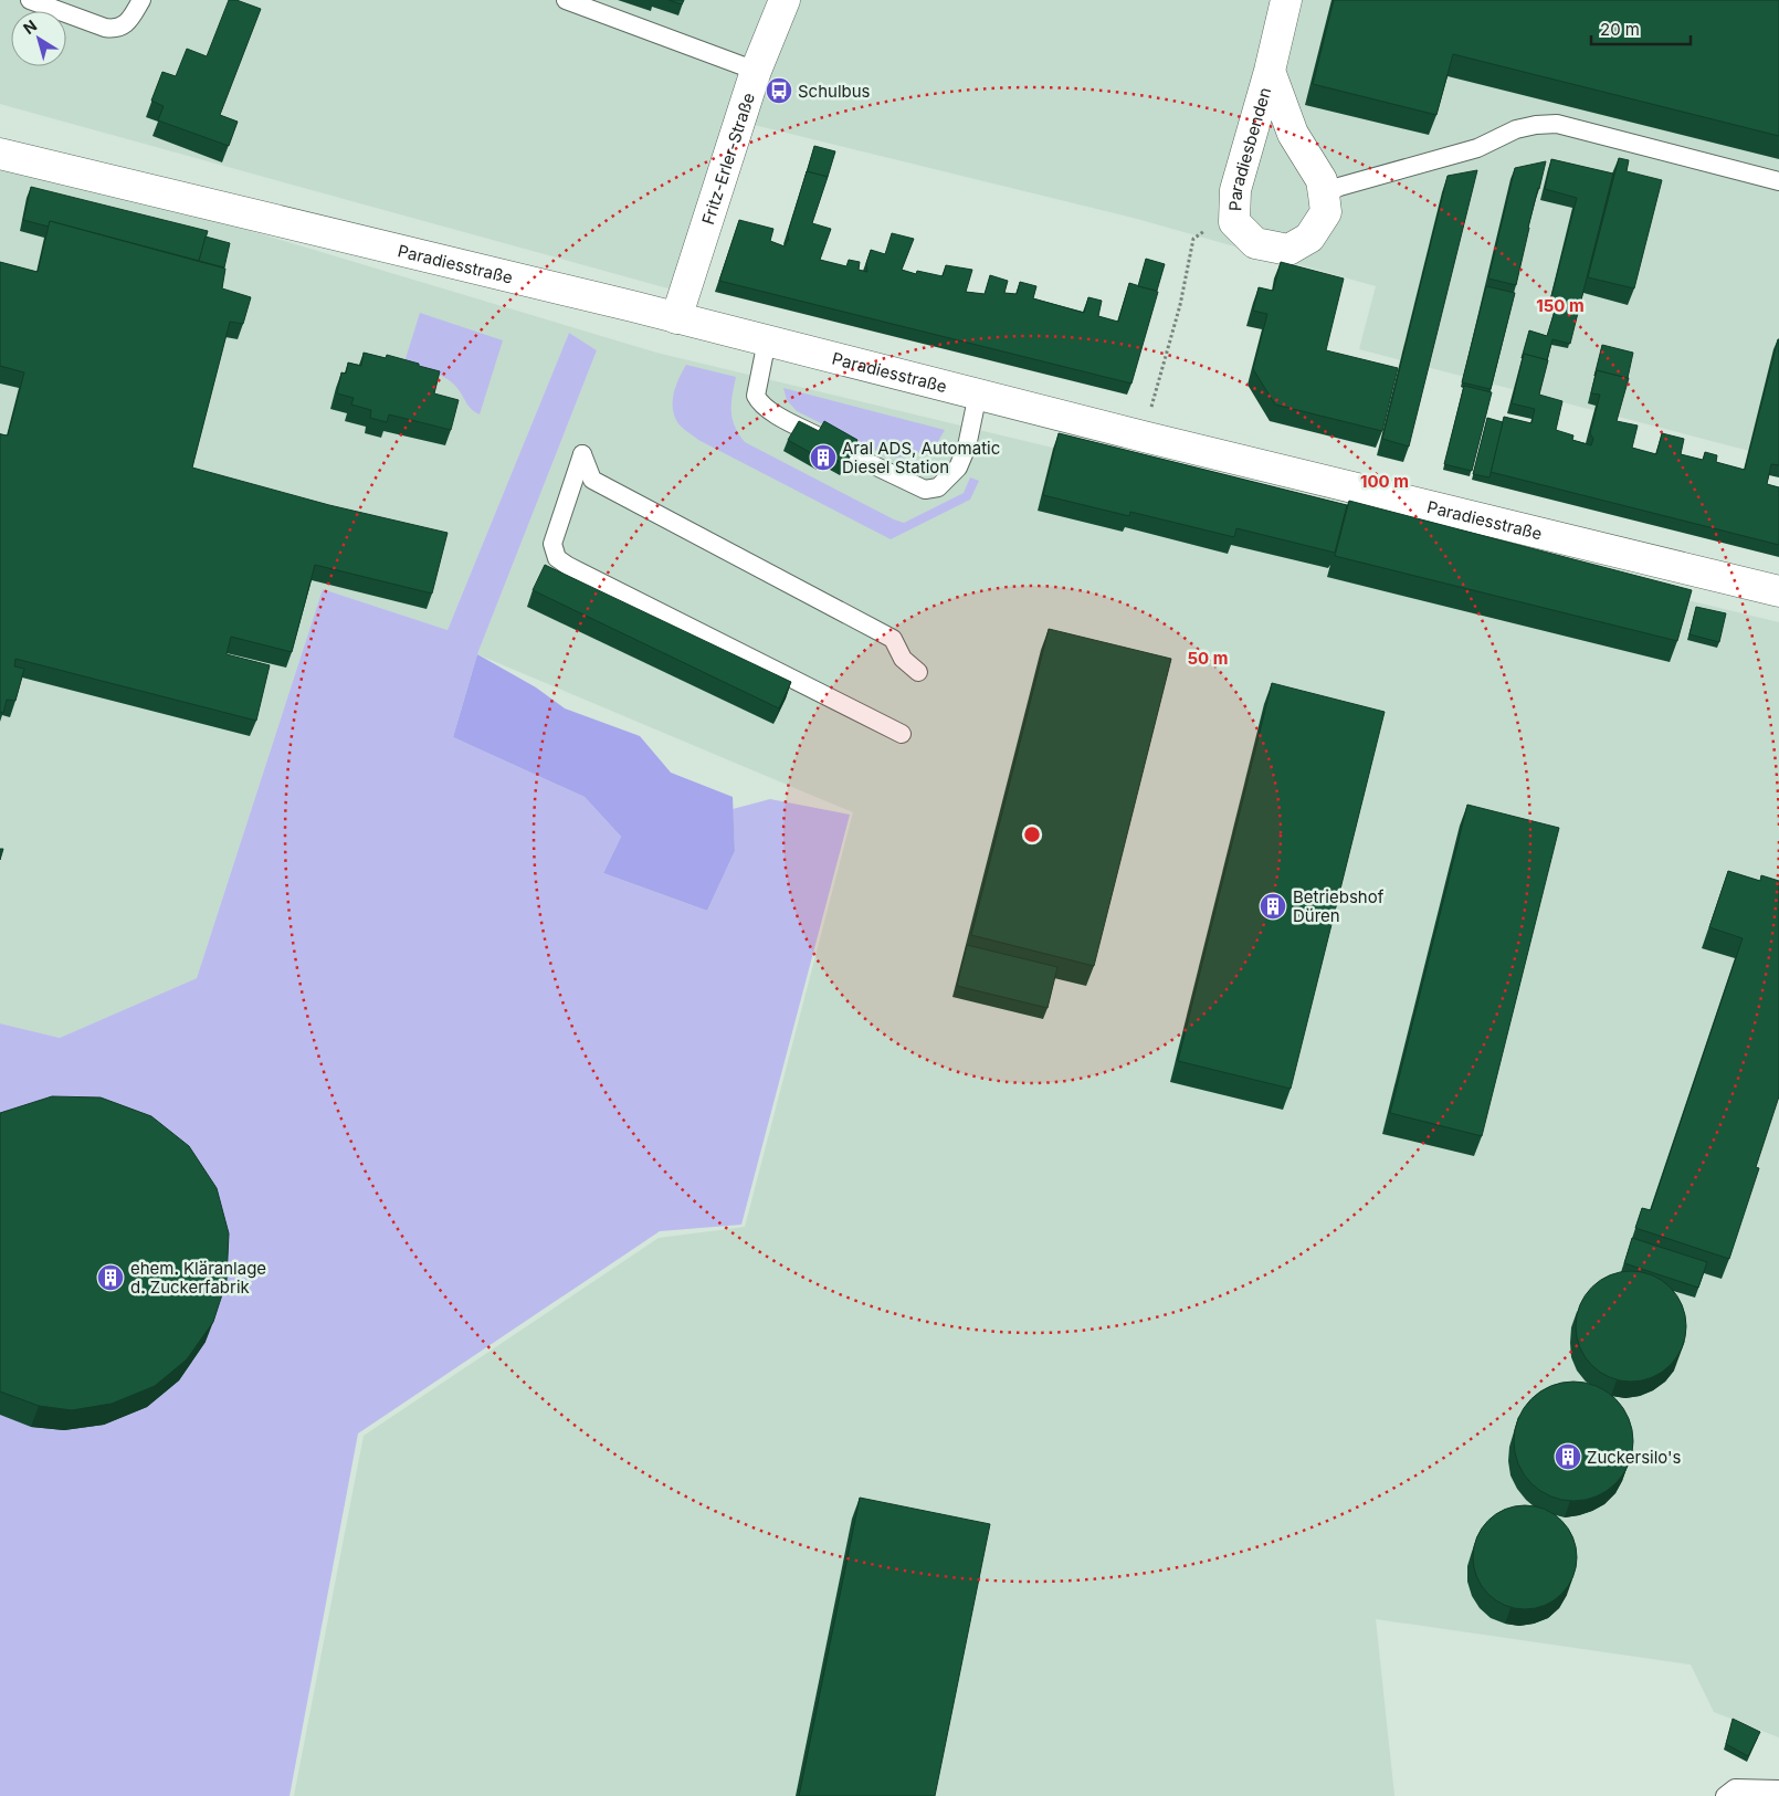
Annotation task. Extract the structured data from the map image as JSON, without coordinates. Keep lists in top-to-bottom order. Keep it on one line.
{"streets":{"street":["Paradiesbenden","Fritz-Erler-Straße","Paradiesstraße"]},"crossings":[["Fritz-Erler-Straße","Paradiesstraße"]],"places":{"bus stop":["Schulbus"],"building":["Aral ADS, Automatic Diesel Station","Betriebshof Düren","ehem. Kläranlage d. Zuckerfabrik","Zuckersilo's"]},"scale_bar":"20 m","north":"top left","rings":["150 m","100 m","50 m"]}
